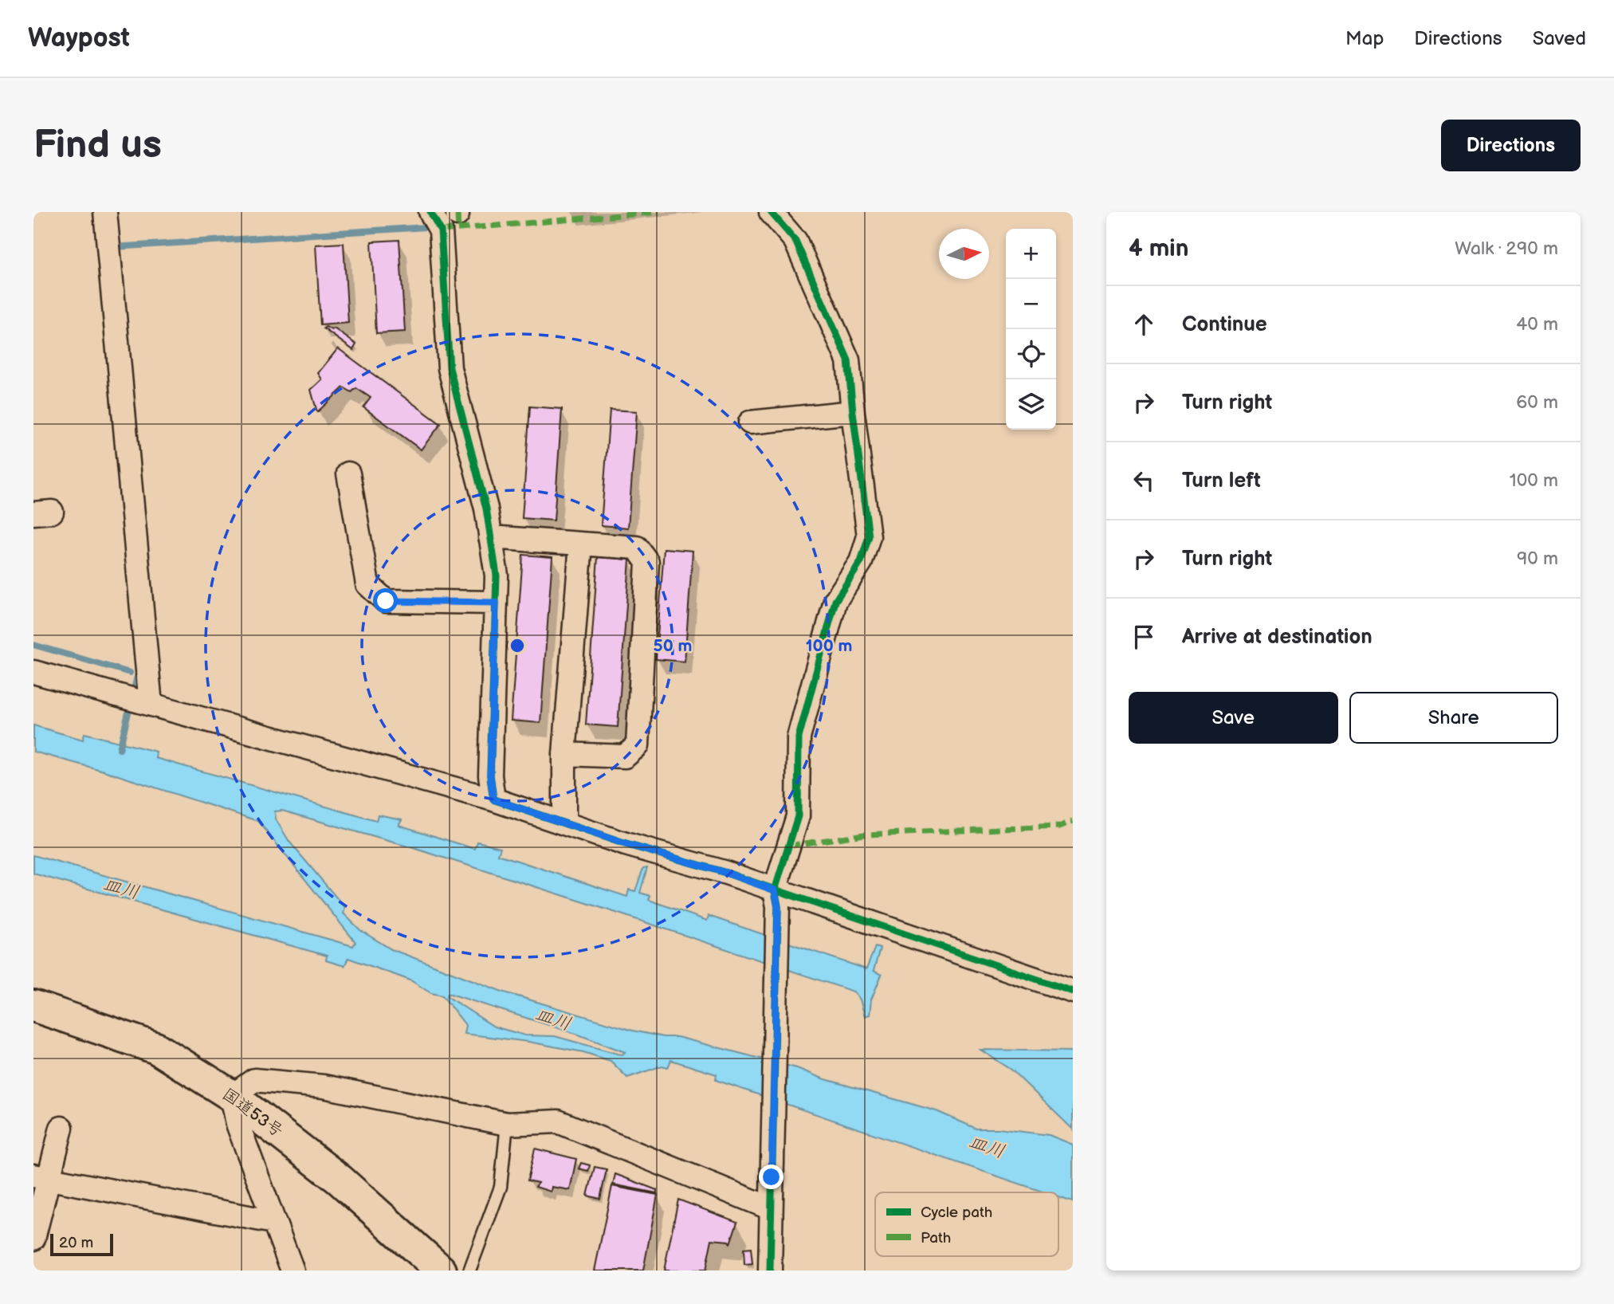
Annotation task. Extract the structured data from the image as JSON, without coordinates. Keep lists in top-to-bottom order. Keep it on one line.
{"streets":{"highway":["国道53号"]},"water":["皿川"],"legend":["Cycle path","Path"],"scale_bar":"20 m","north":"right","page":{"header":"Waypost","nav":["Map","Directions","Saved"],"buttons":["Directions",["Save","Share"]],"title":"Find us","heading":["4 min","Walk · 290 m"],"map_buttons":["+","−"],"list":[["Continue","40 m"],["Turn right","60 m"],["Turn left","100 m"],["Turn right","90 m"],"Arrive at destination"],"scale":"20 m"},"rings":["50 m","100 m"]}
